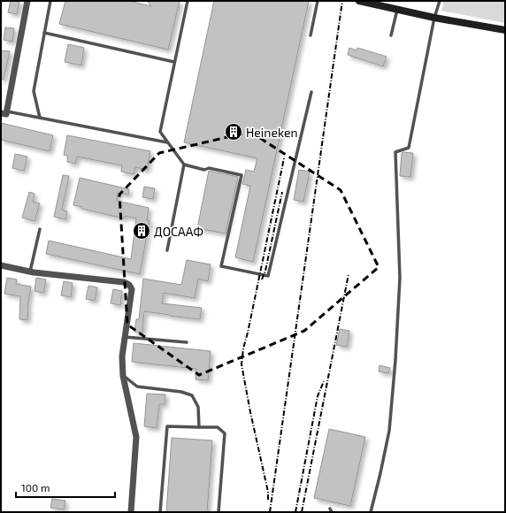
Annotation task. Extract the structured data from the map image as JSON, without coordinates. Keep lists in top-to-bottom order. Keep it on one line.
{"places":{"building":["Heineken","ДОСААФ"]},"scale_bar":"100 m"}
